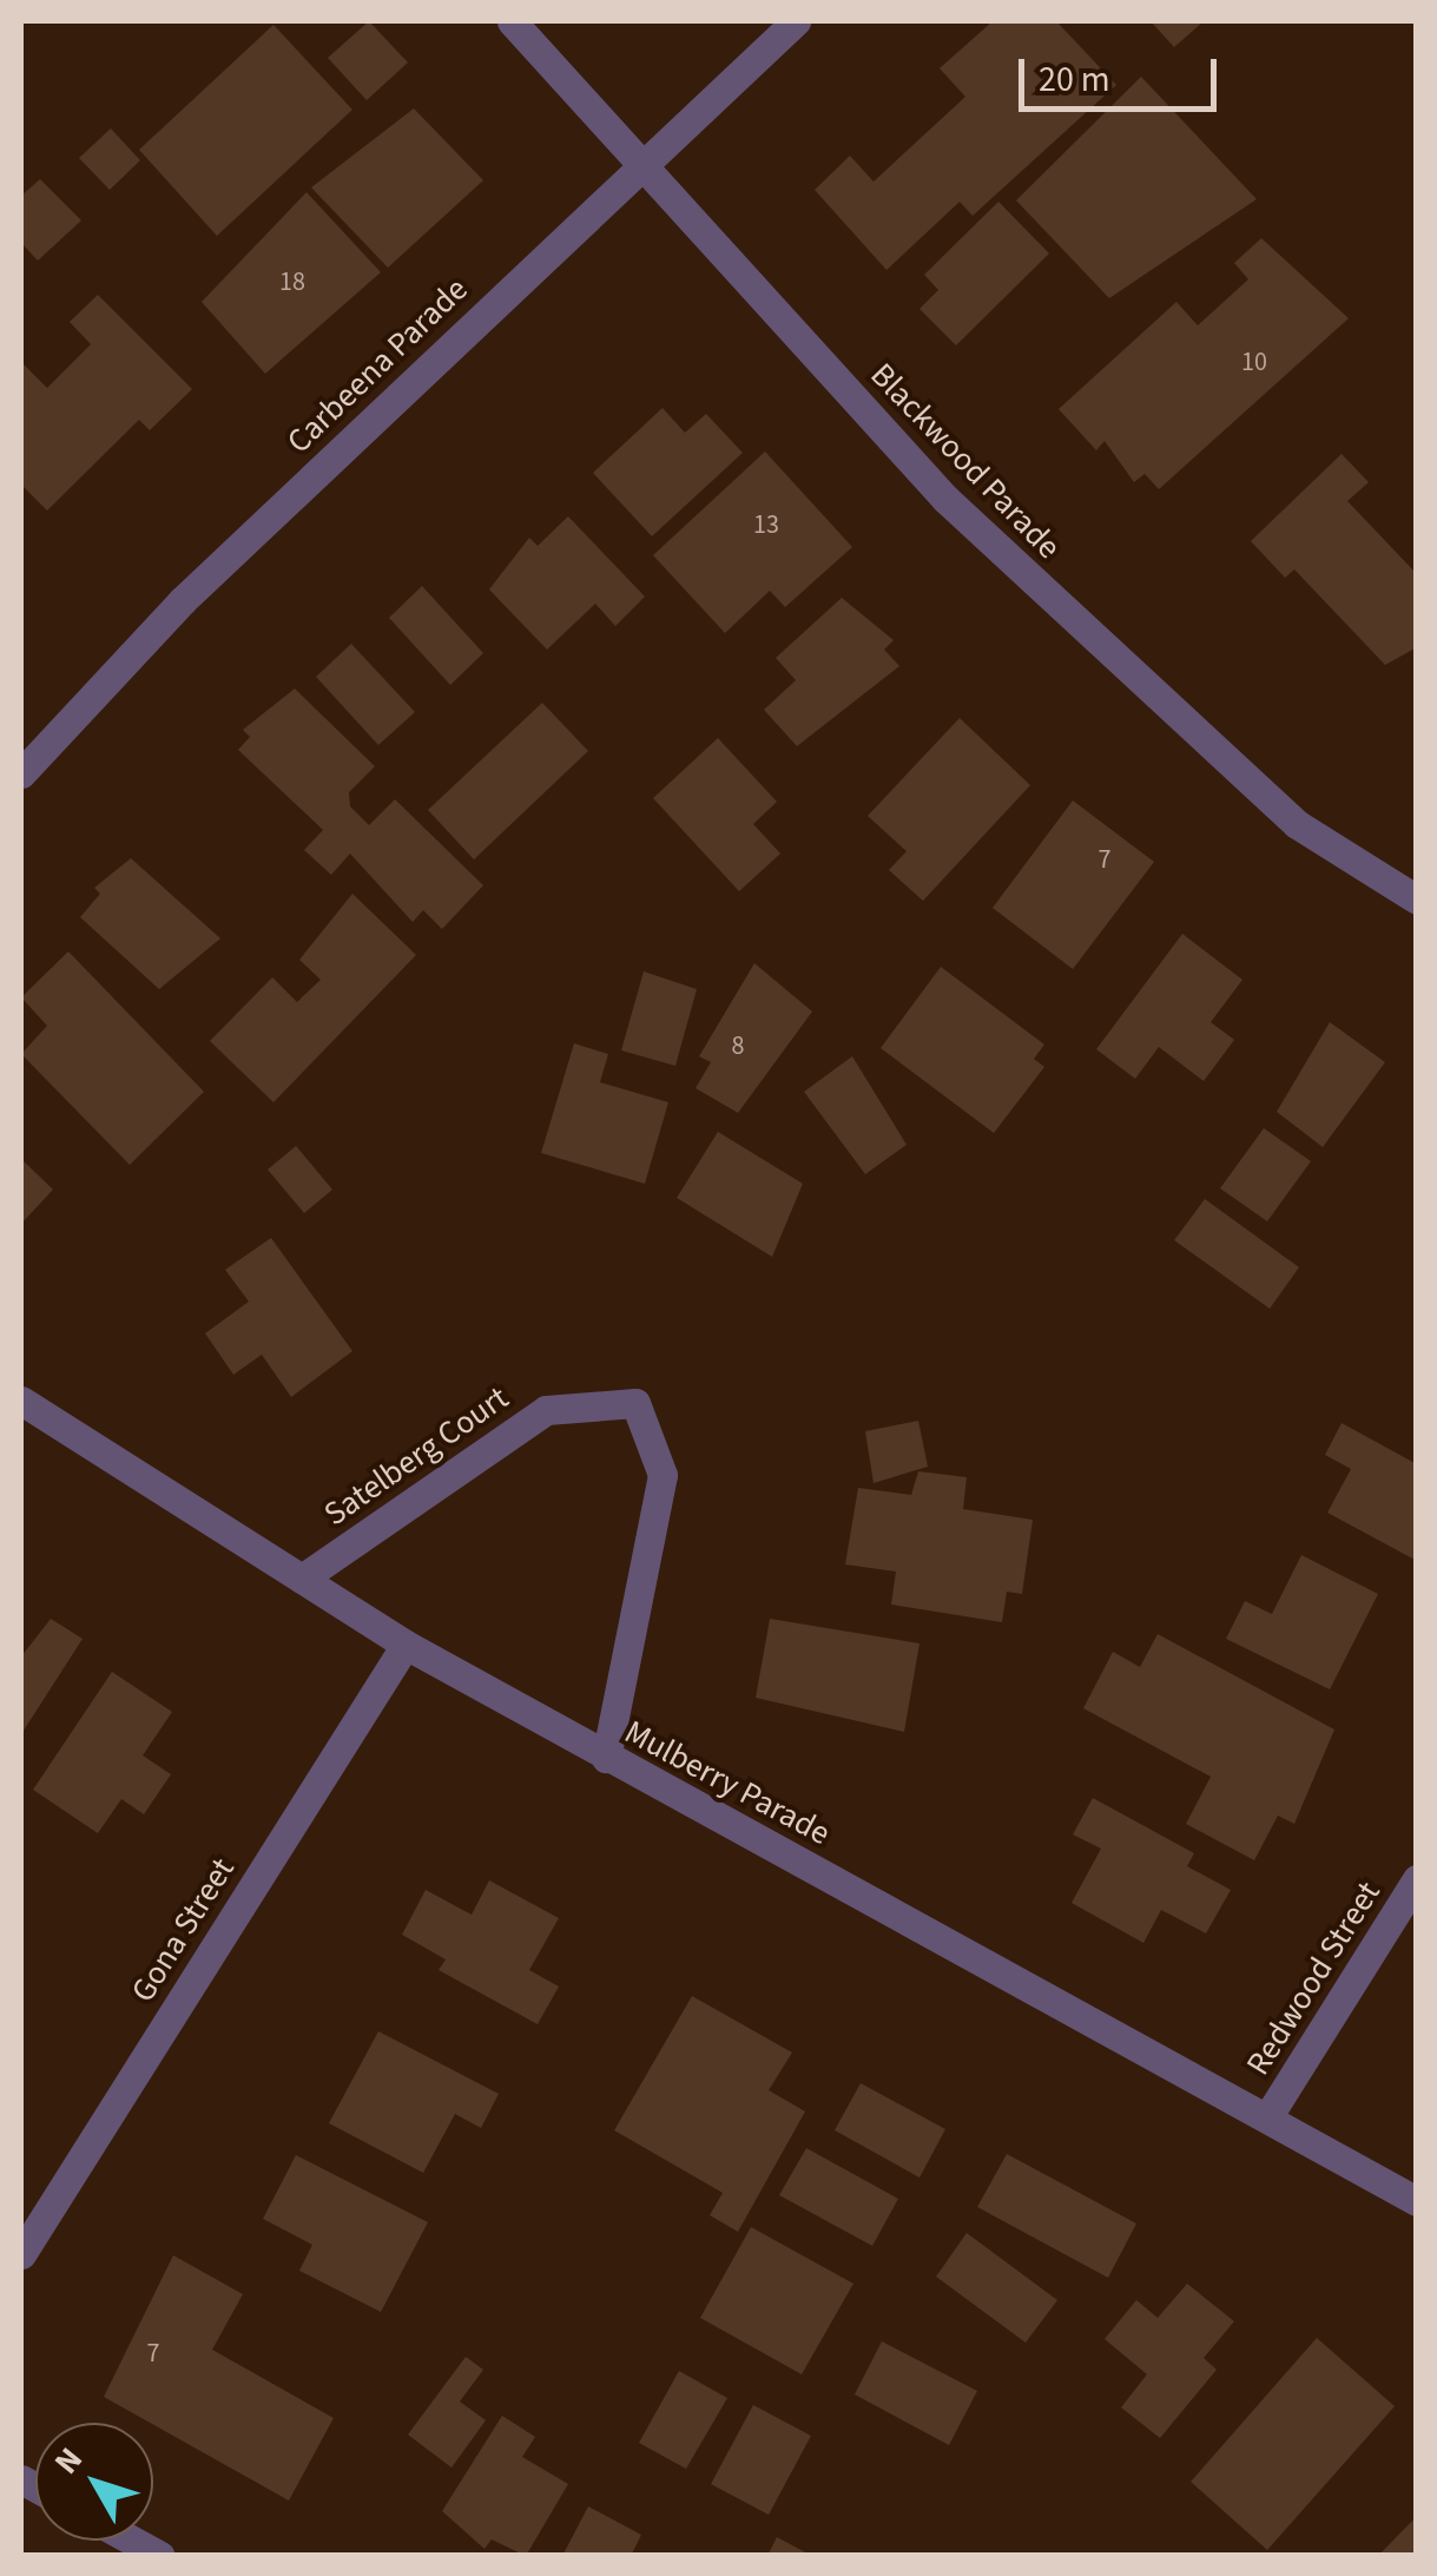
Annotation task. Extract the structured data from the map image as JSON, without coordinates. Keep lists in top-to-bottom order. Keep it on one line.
{"streets":{"street":["Carbeena Parade","Blackwood Parade","Satelberg Court","Mulberry Parade","Gona Street","Redwood Street"]},"crossings":[["Carbeena Parade","Blackwood Parade"],["Satelberg Court","Mulberry Parade"],["Mulberry Parade","Gona Street"],["Mulberry Parade","Redwood Street"]],"house_numbers":["18","10","13","7","8","7"],"scale_bar":"20 m","north":"top left"}
